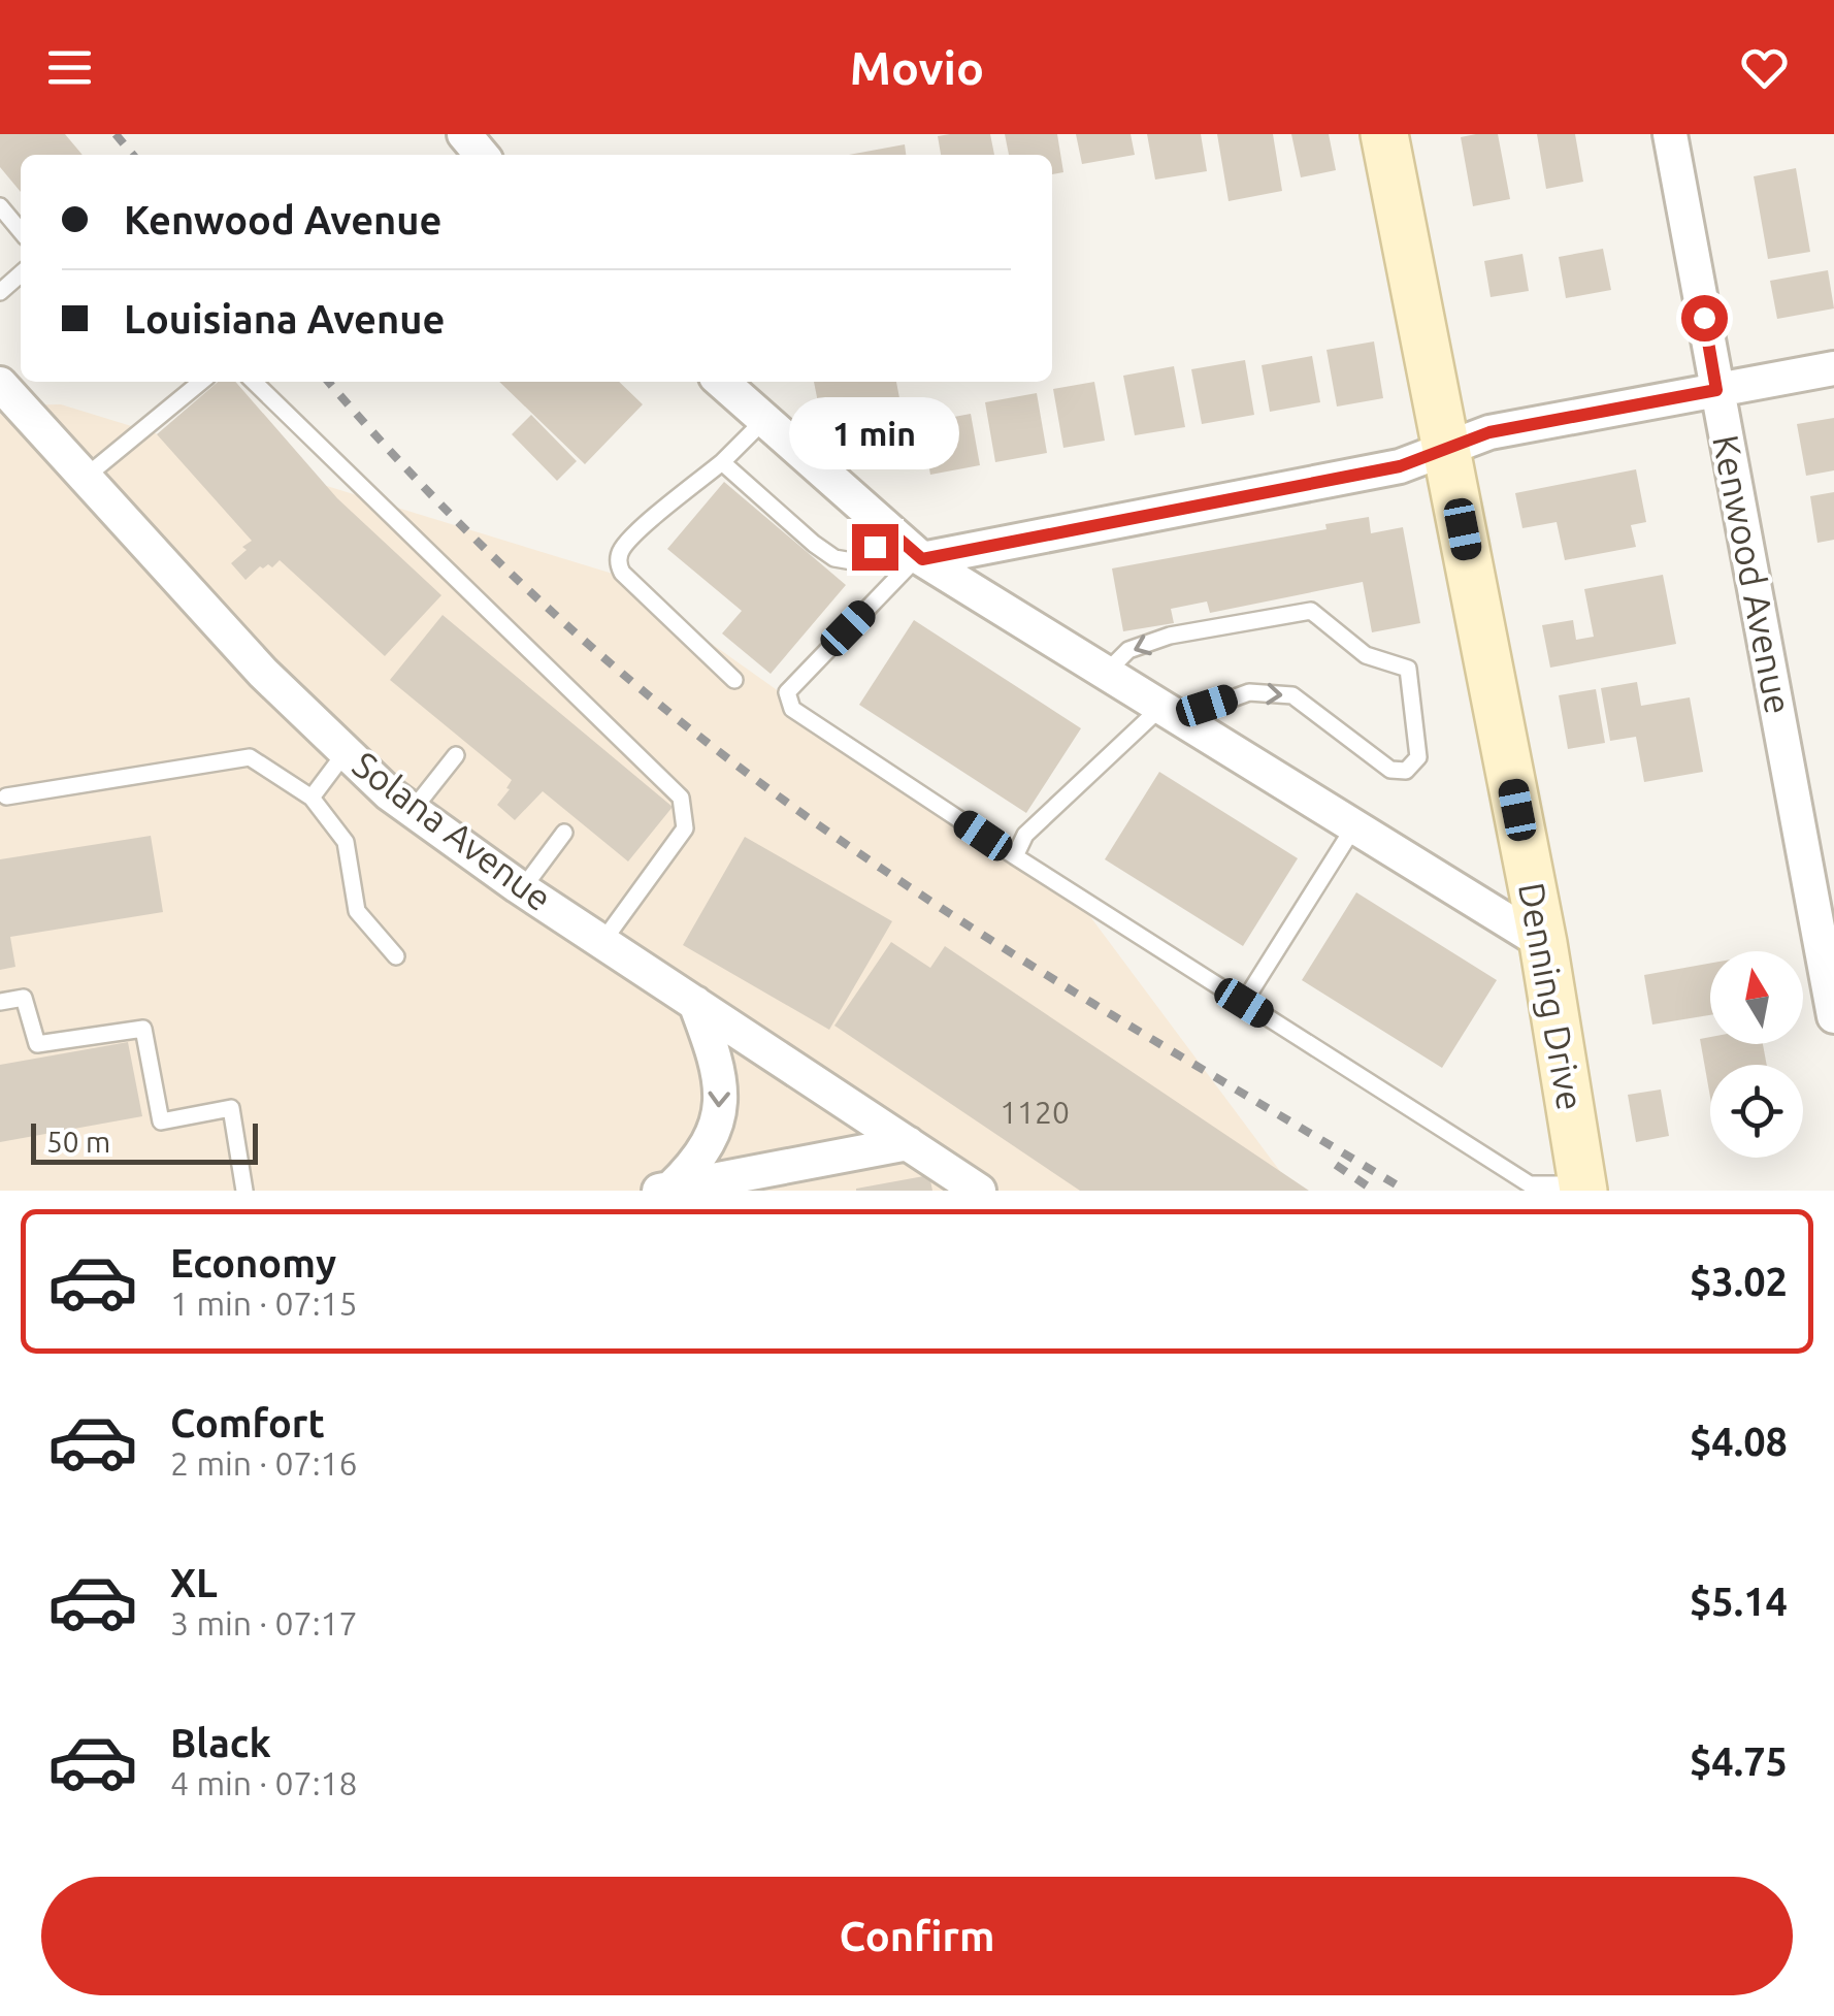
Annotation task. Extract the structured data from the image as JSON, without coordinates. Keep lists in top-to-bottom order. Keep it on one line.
{"streets":{"street":["Kenwood Avenue","Solana Avenue","Denning Drive"]},"house_numbers":["1120"],"scale_bar":"50 m","north":"top","page":{"header":"Movio","banner":["Kenwood Avenue","Louisiana Avenue"],"bubble":"1 min","scale":"50 m","list":[{"name":"Economy","note":"1 min · 07:15","value":"$3.02"},{"name":"Comfort","note":"2 min · 07:16","value":"$4.08"},{"name":"XL","note":"3 min · 07:17","value":"$5.14"},{"name":"Black","note":"4 min · 07:18","value":"$4.75"}],"buttons":"Confirm"}}
